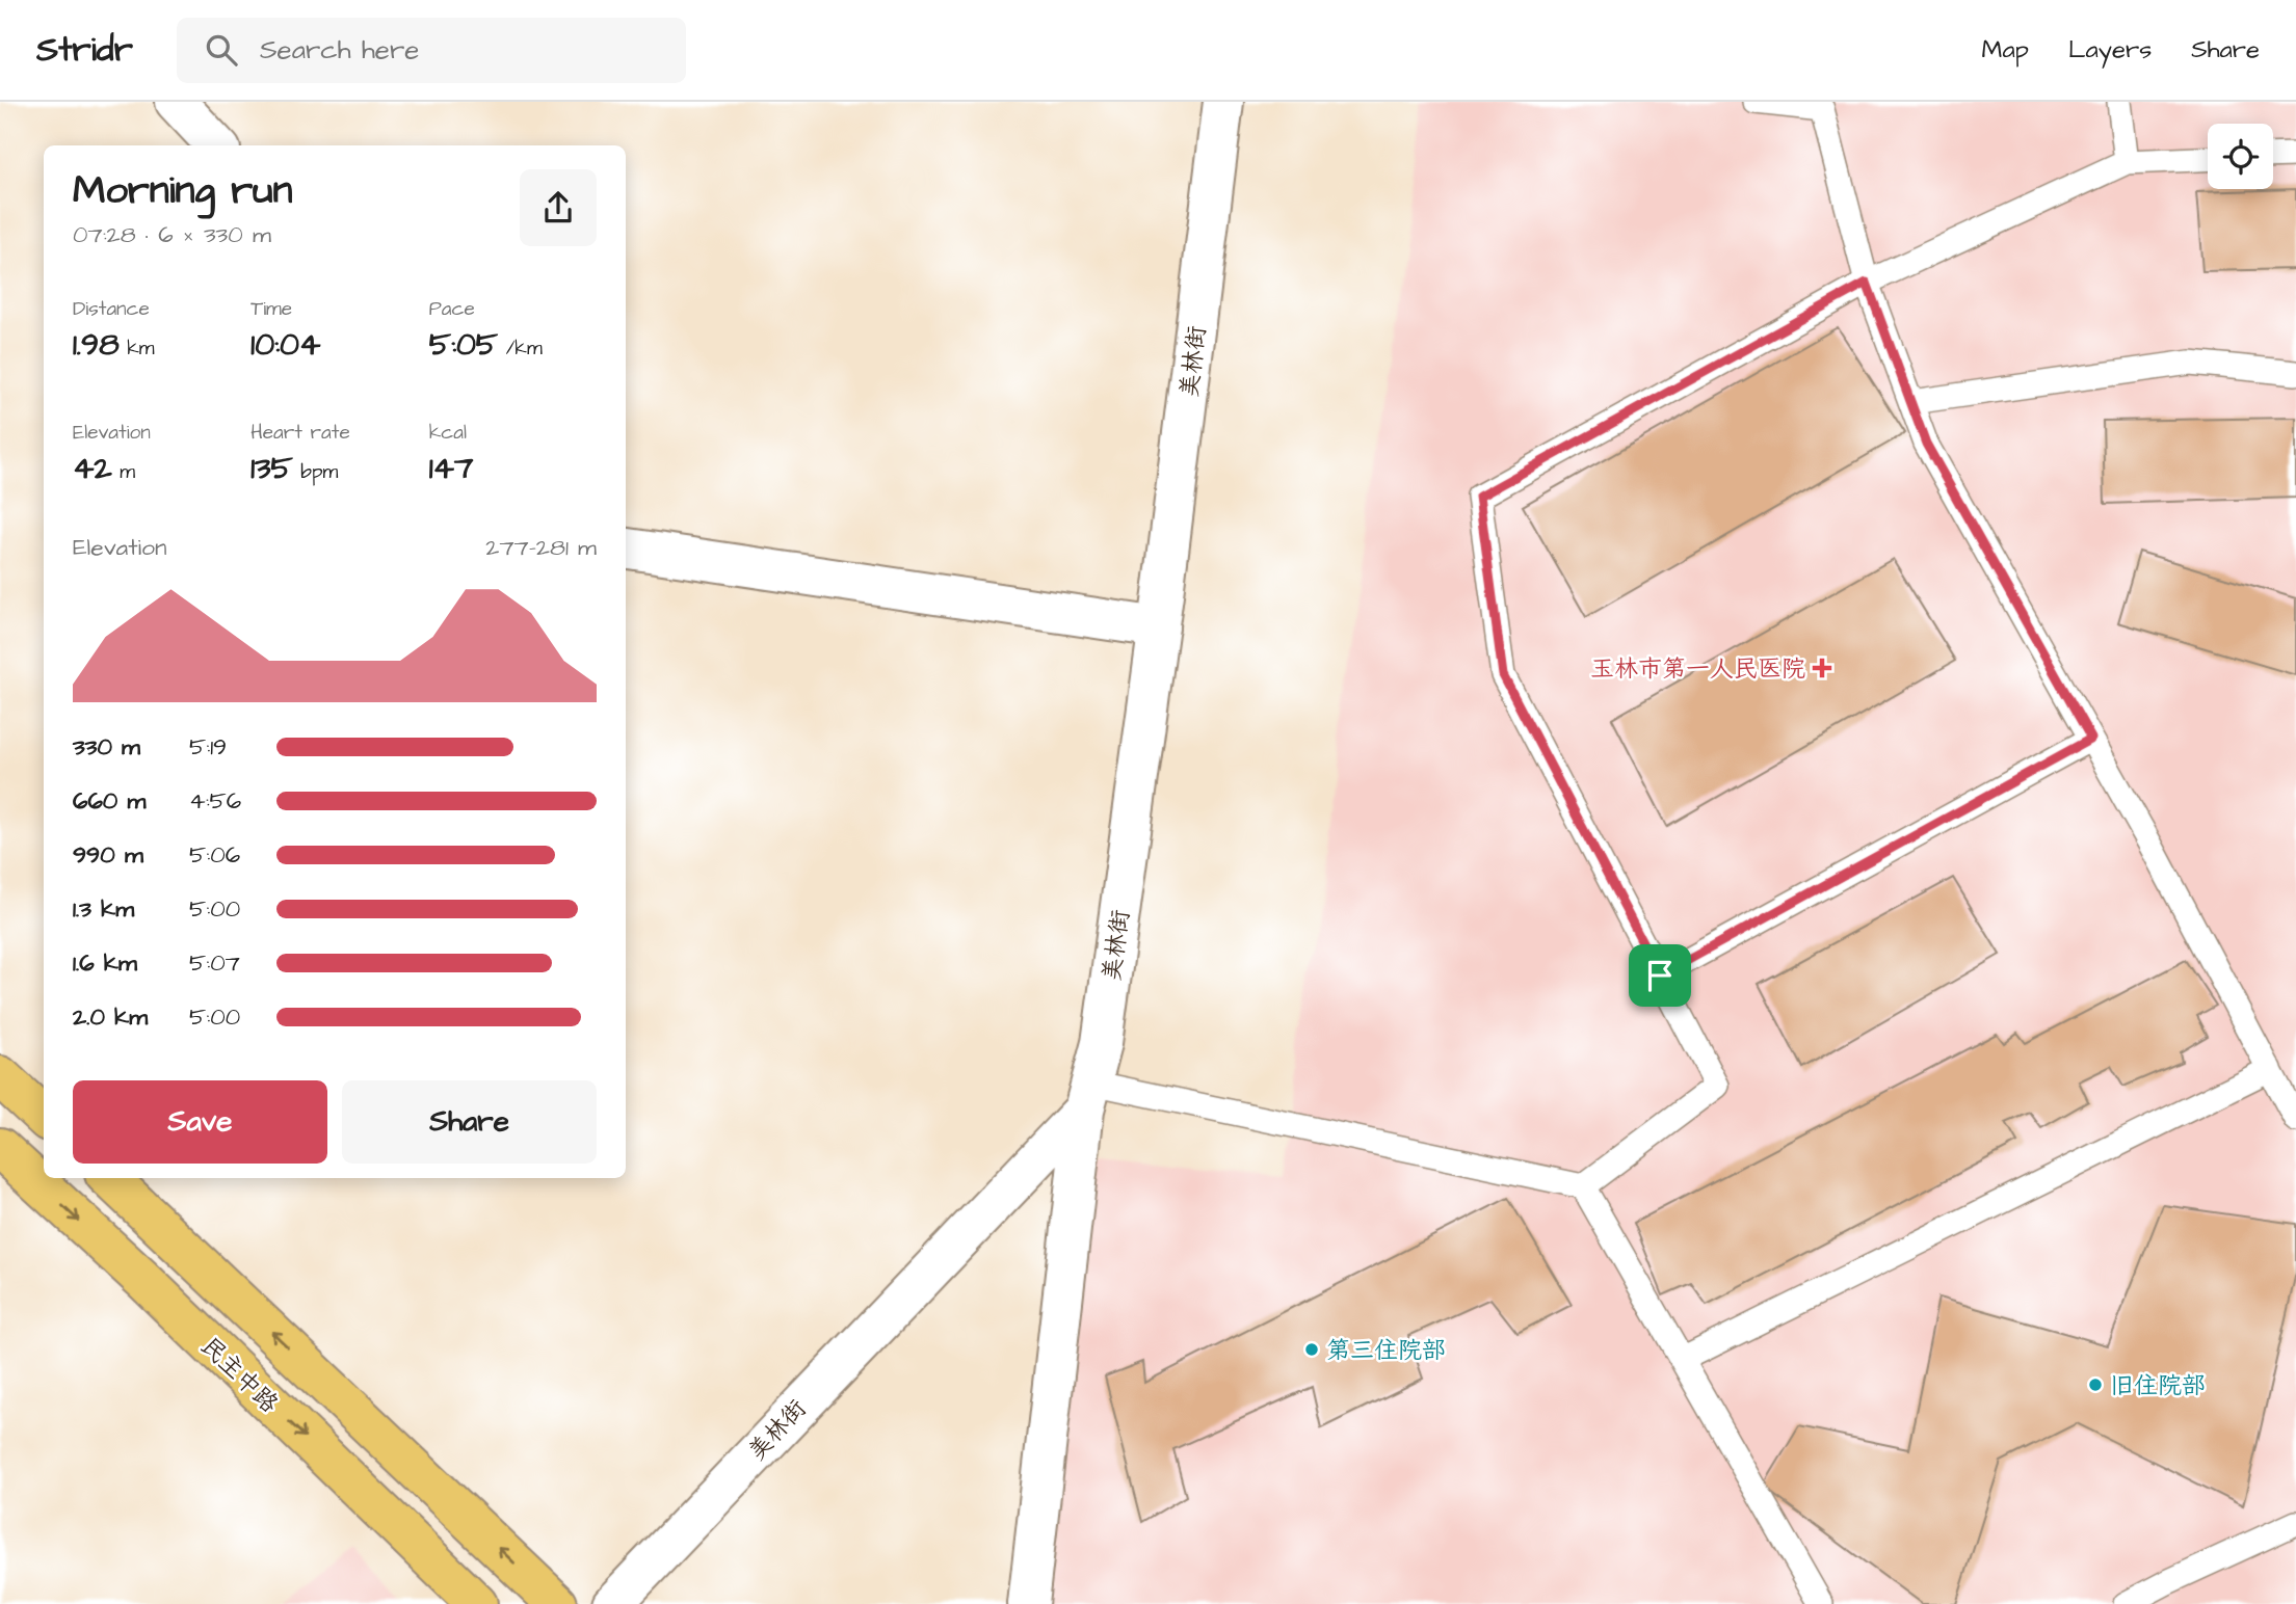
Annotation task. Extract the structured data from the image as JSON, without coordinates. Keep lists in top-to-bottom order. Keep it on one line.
{"streets":{"main road":["民主中路"],"street":["美林街"]},"places":{"health":["玉林市第一人民医院"],"other":["第三住院部","旧住院部"]},"page":{"header":"Stridr","search":"Search here","nav":["Map","Layers","Share"],"heading":["Morning run","07:28 · 6 × 330 m"],"stats":[["Distance","1.98 km"],["Time","10:04"],["Pace","5:05 /km"],["Elevation","42 m"],["Heart rate","135 bpm"],["kcal","147"]],"chart":["Elevation","277–281 m"],"list":[{"name":"330 m","note":"5:19"},{"name":"660 m","note":"4:56"},{"name":"990 m","note":"5:06"},{"name":"1.3 km","note":"5:00"},{"name":"1.6 km","note":"5:07"},{"name":"2.0 km","note":"5:00"}],"buttons":["Save","Share"]}}
